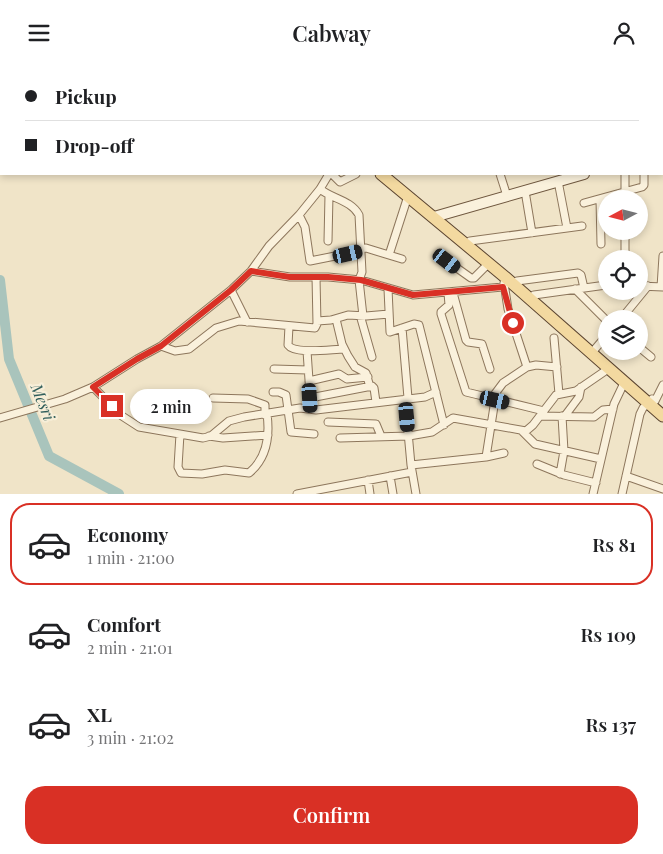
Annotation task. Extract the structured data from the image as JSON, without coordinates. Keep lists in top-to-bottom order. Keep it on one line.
{"water":["Mesri"],"north":"left","page":{"header":"Cabway","banner":["Pickup","Drop-off"],"bubble":"2 min","list":[{"name":"Economy","note":"1 min · 21:00","value":"Rs 81"},{"name":"Comfort","note":"2 min · 21:01","value":"Rs 109"},{"name":"XL","note":"3 min · 21:02","value":"Rs 137"}],"buttons":"Confirm"}}
